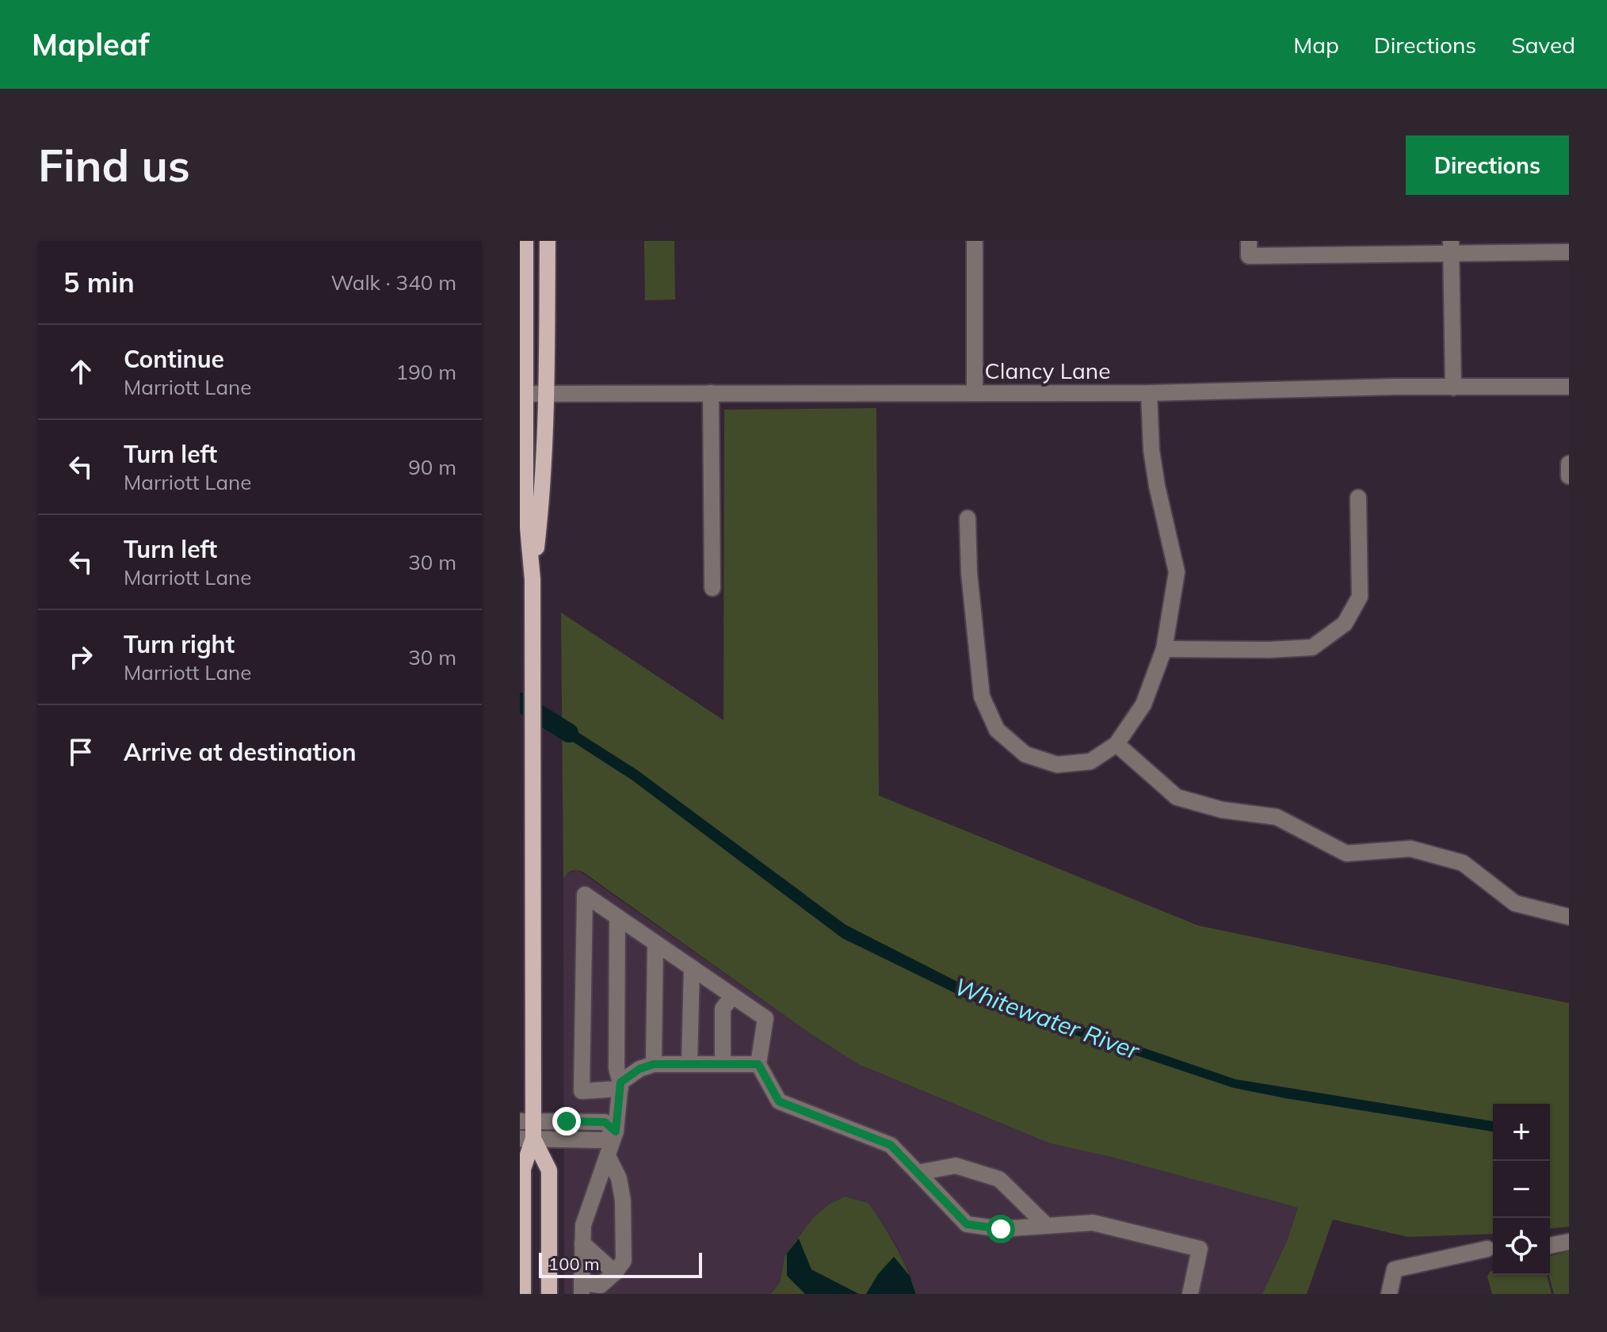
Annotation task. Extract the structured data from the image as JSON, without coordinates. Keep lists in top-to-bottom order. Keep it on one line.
{"streets":{"street":["Clancy Lane"]},"water":["Whitewater River"],"scale_bar":"100 m","page":{"header":"Mapleaf","nav":["Map","Directions","Saved"],"buttons":"Directions","title":"Find us","heading":["5 min","Walk · 340 m"],"list":[["Continue","Marriott Lane","190 m"],["Turn left","Marriott Lane","90 m"],["Turn left","Marriott Lane","30 m"],["Turn right","Marriott Lane","30 m"],"Arrive at destination"],"map_buttons":["+","−"],"scale":"100 m"}}
